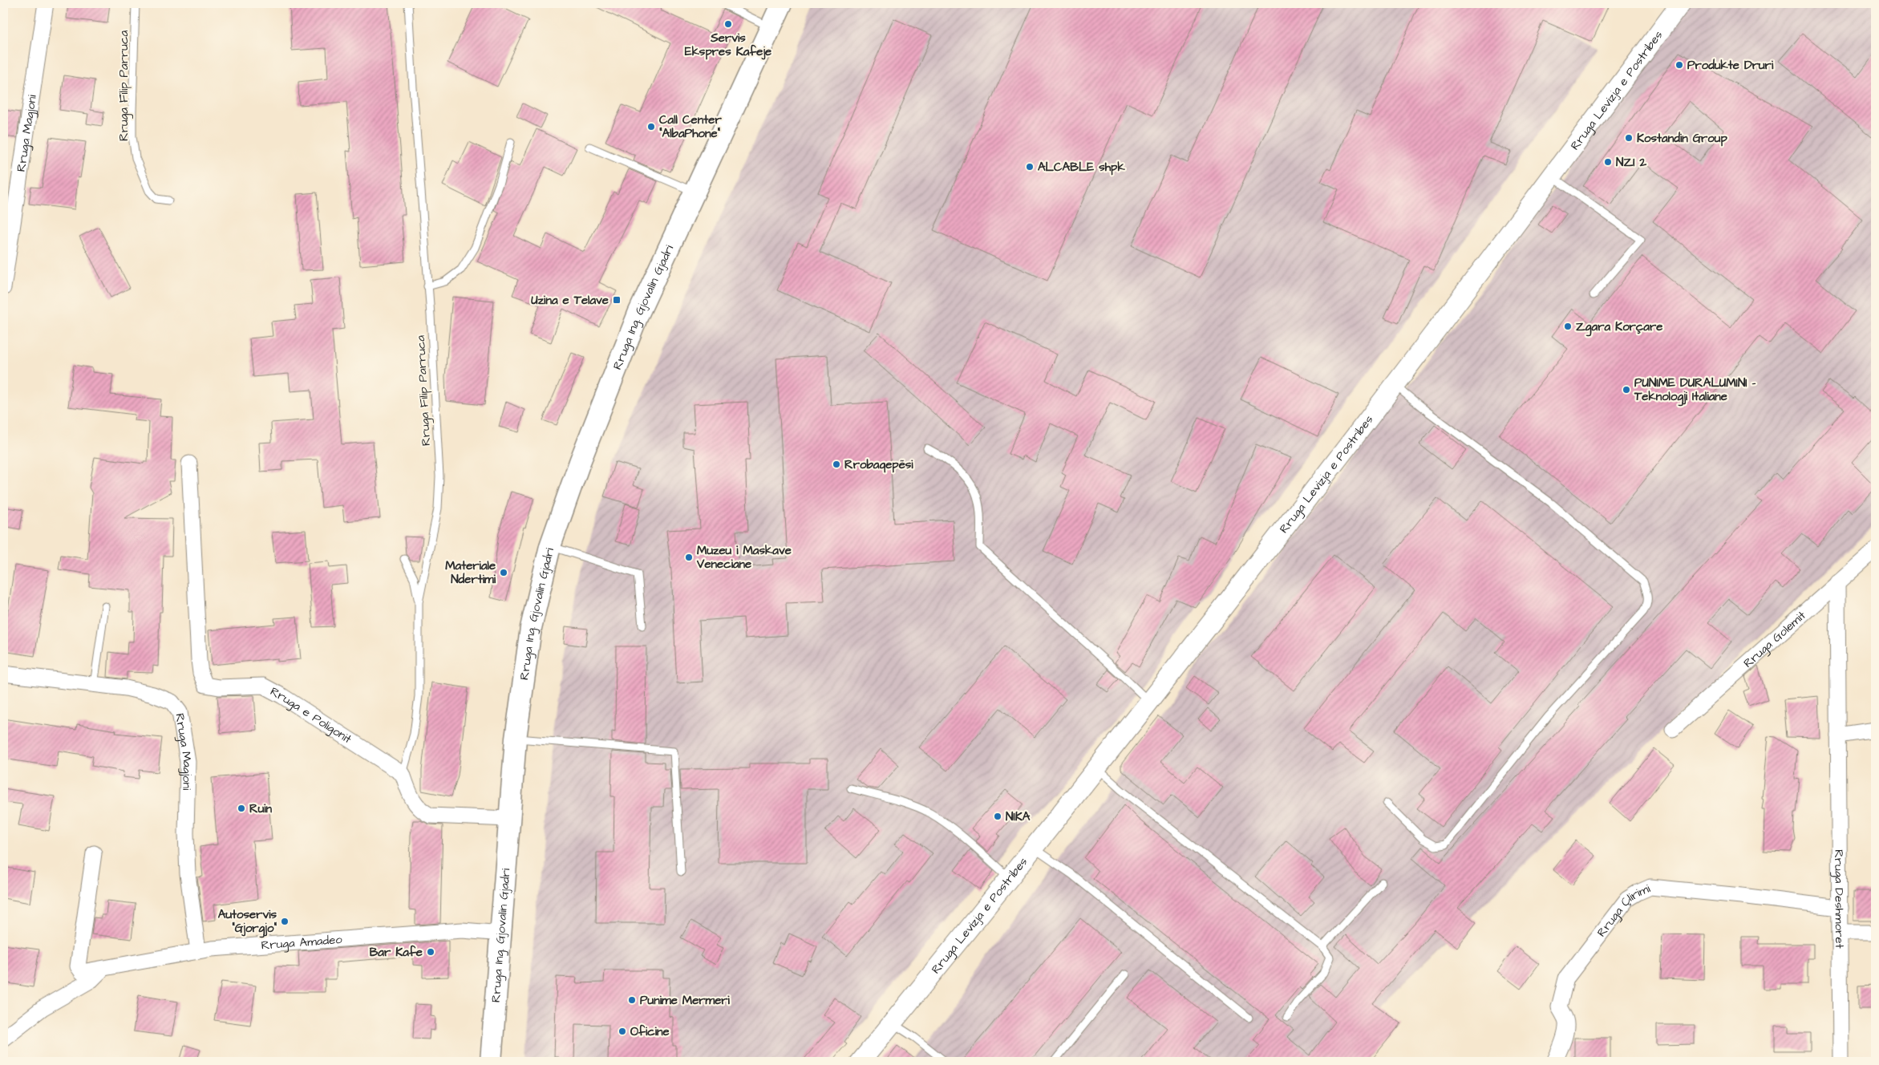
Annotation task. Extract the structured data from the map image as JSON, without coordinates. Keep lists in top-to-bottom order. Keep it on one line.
{"streets":{"main road":["Rruga Ing. Gjovalin Gjadri"],"street":["Rruga Levizja e Postribes","Rruga Magjoni","Rruga Golemit","Rruga e Poligonit","Rruga Deshmoret","Rruga Çlirimi","Rruga Amadeo"],"lane":["Rruga Filip Parruca"]},"crossings":[["Rruga Filip Parruca","Rruga e Poligonit"],["Rruga Magjoni","Rruga Amadeo"],["Rruga Ing. Gjovalin Gjadri","Rruga Amadeo"],["Rruga Golemit","Rruga Deshmoret"],["Rruga Deshmoret","Rruga Çlirimi"]],"places":{"other":["Servis Ekspres Kafeje","Produkte Druri","Call Center \"AlbaPhone\"","Kostandin Group","NZI 2","ALCABLE shpk","Zgara Korçare","PUNIME DURALUMINI - Teknologji Italiane","Rrobaqepësi","Muzeu i Maskave Veneciane","Materiale Ndertimi","Ruin","NIKA","Autoservis \"Gjorgjo\"","Bar Kafe","Punime Mermeri","Oficine"],"transit":["Uzina e Telave"]}}
